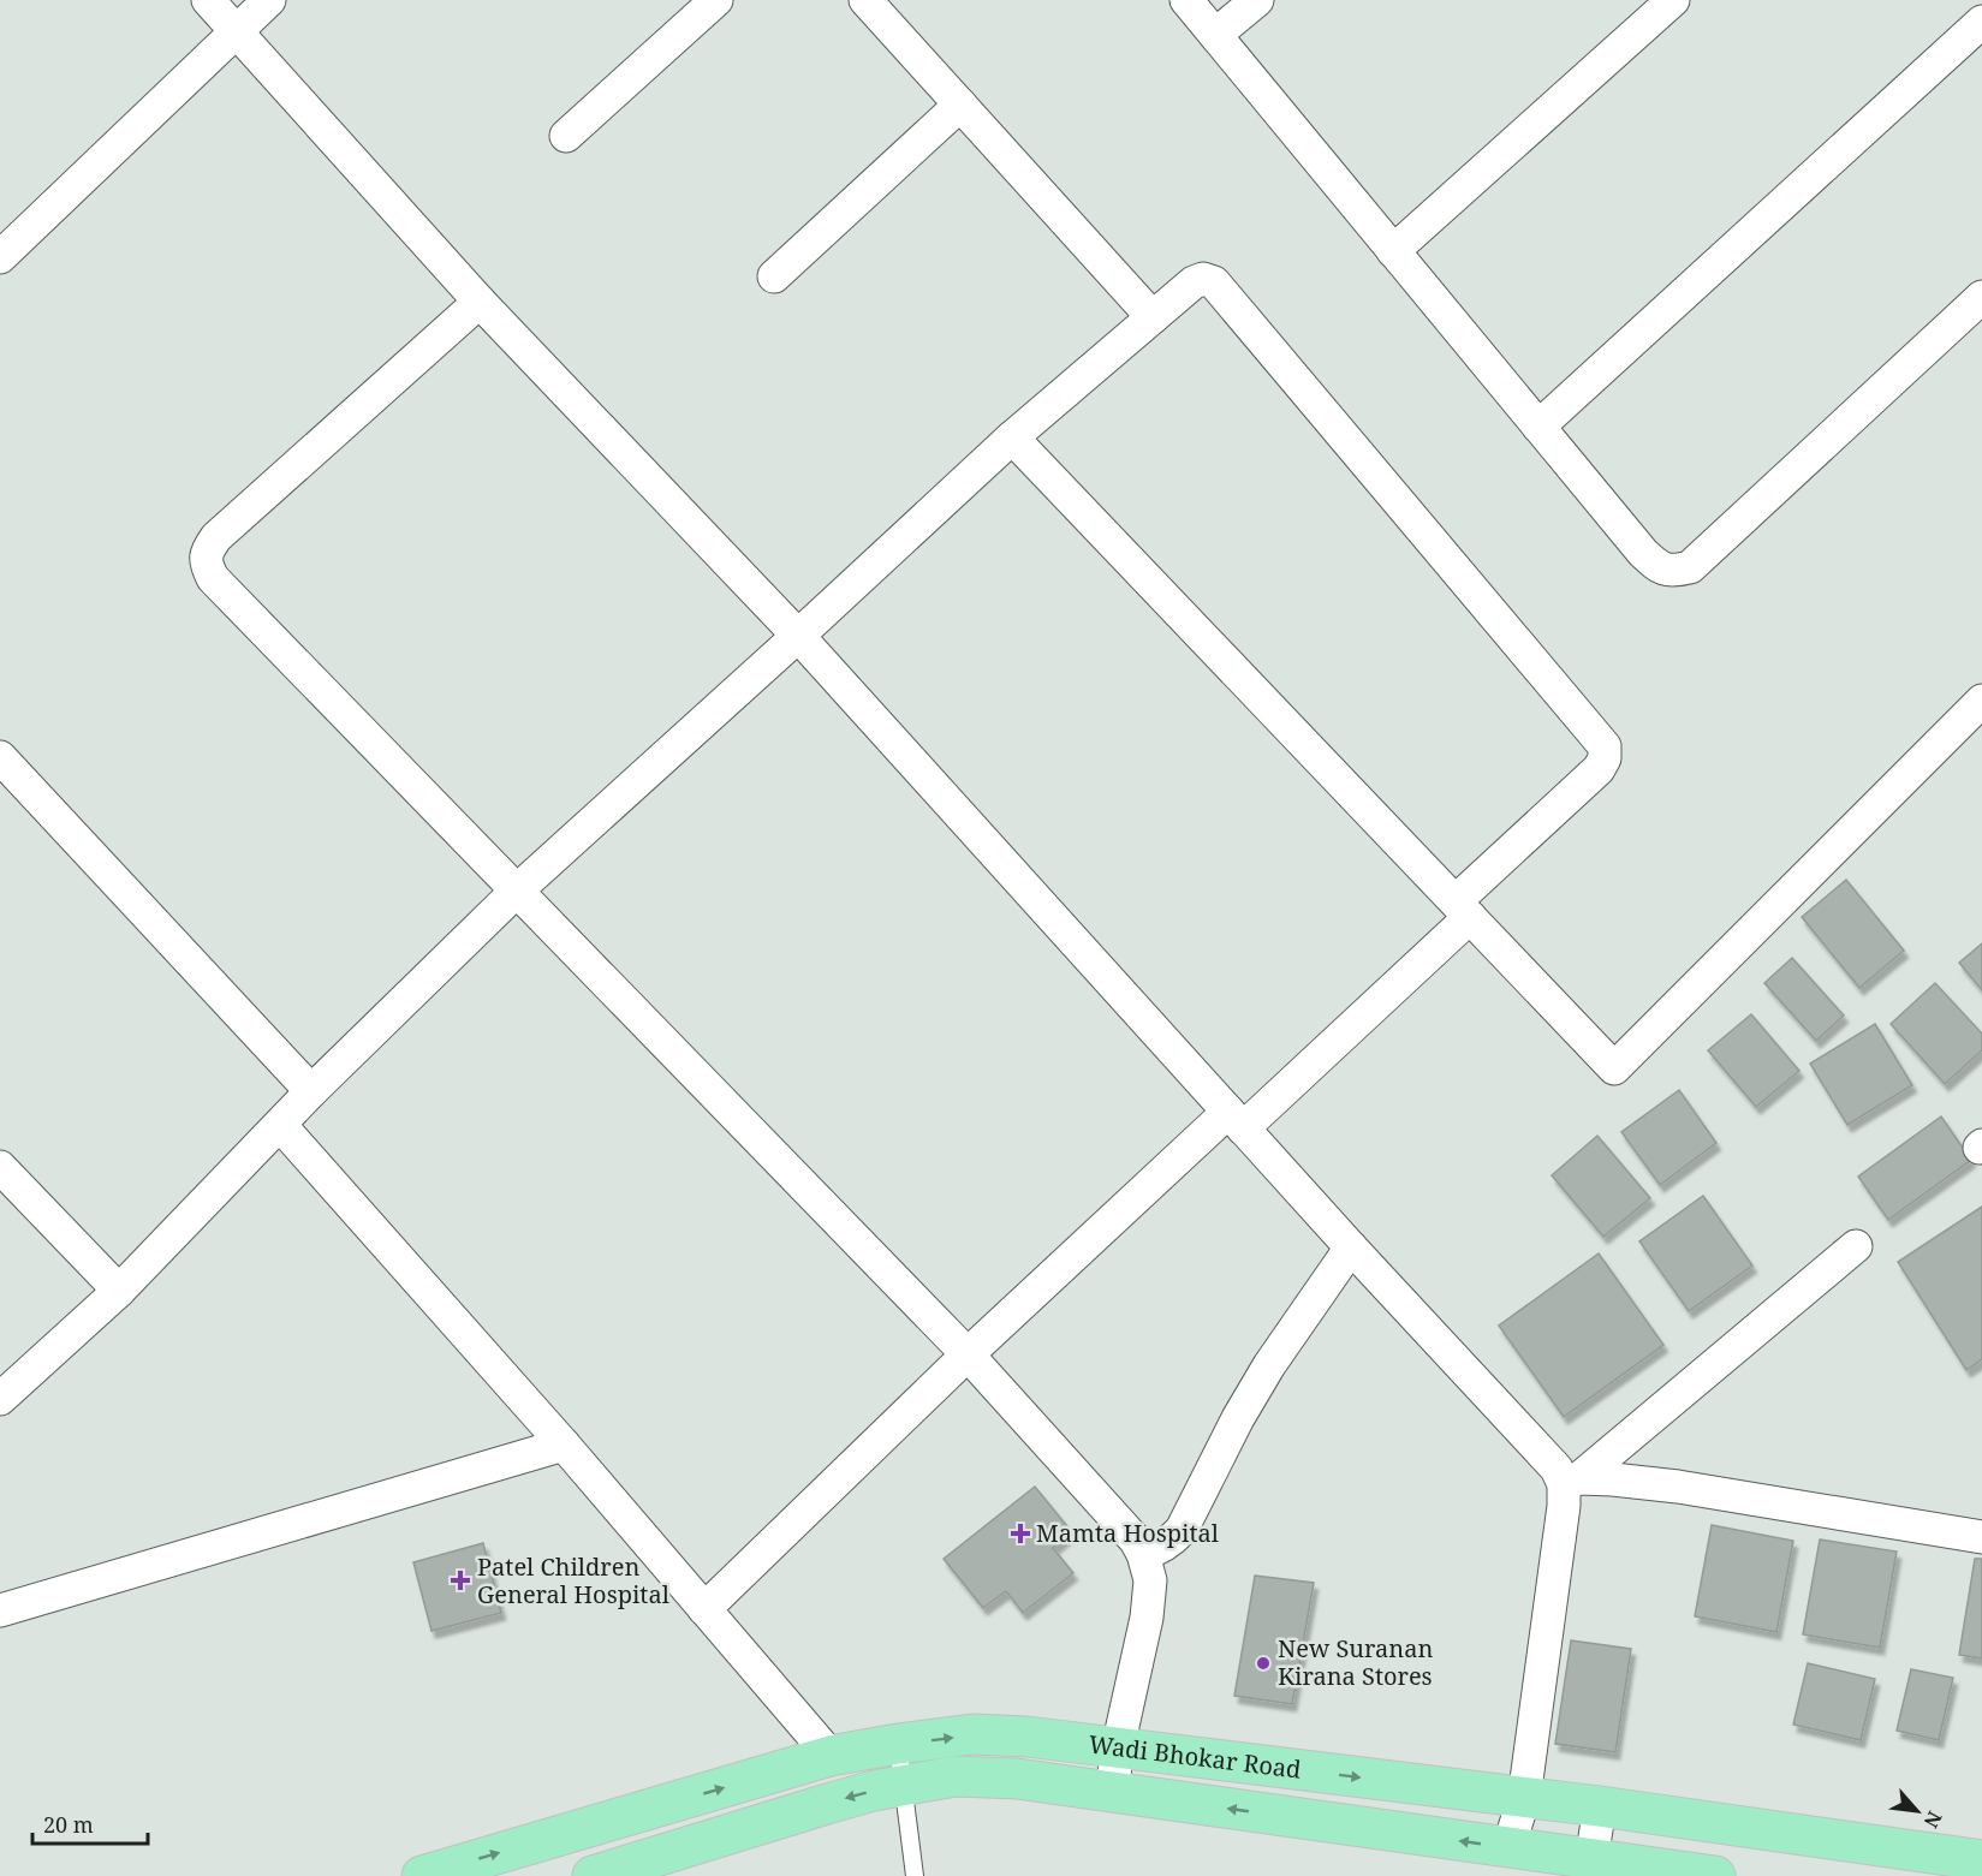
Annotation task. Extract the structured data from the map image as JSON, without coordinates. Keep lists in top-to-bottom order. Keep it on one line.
{"streets":{"main road":["Wadi Bhokar Road"]},"places":{"health":["Mamta Hospital","Patel Children General Hospital"],"other":["New Suranan Kirana Stores"]},"scale_bar":"20 m","north":"bottom right"}
